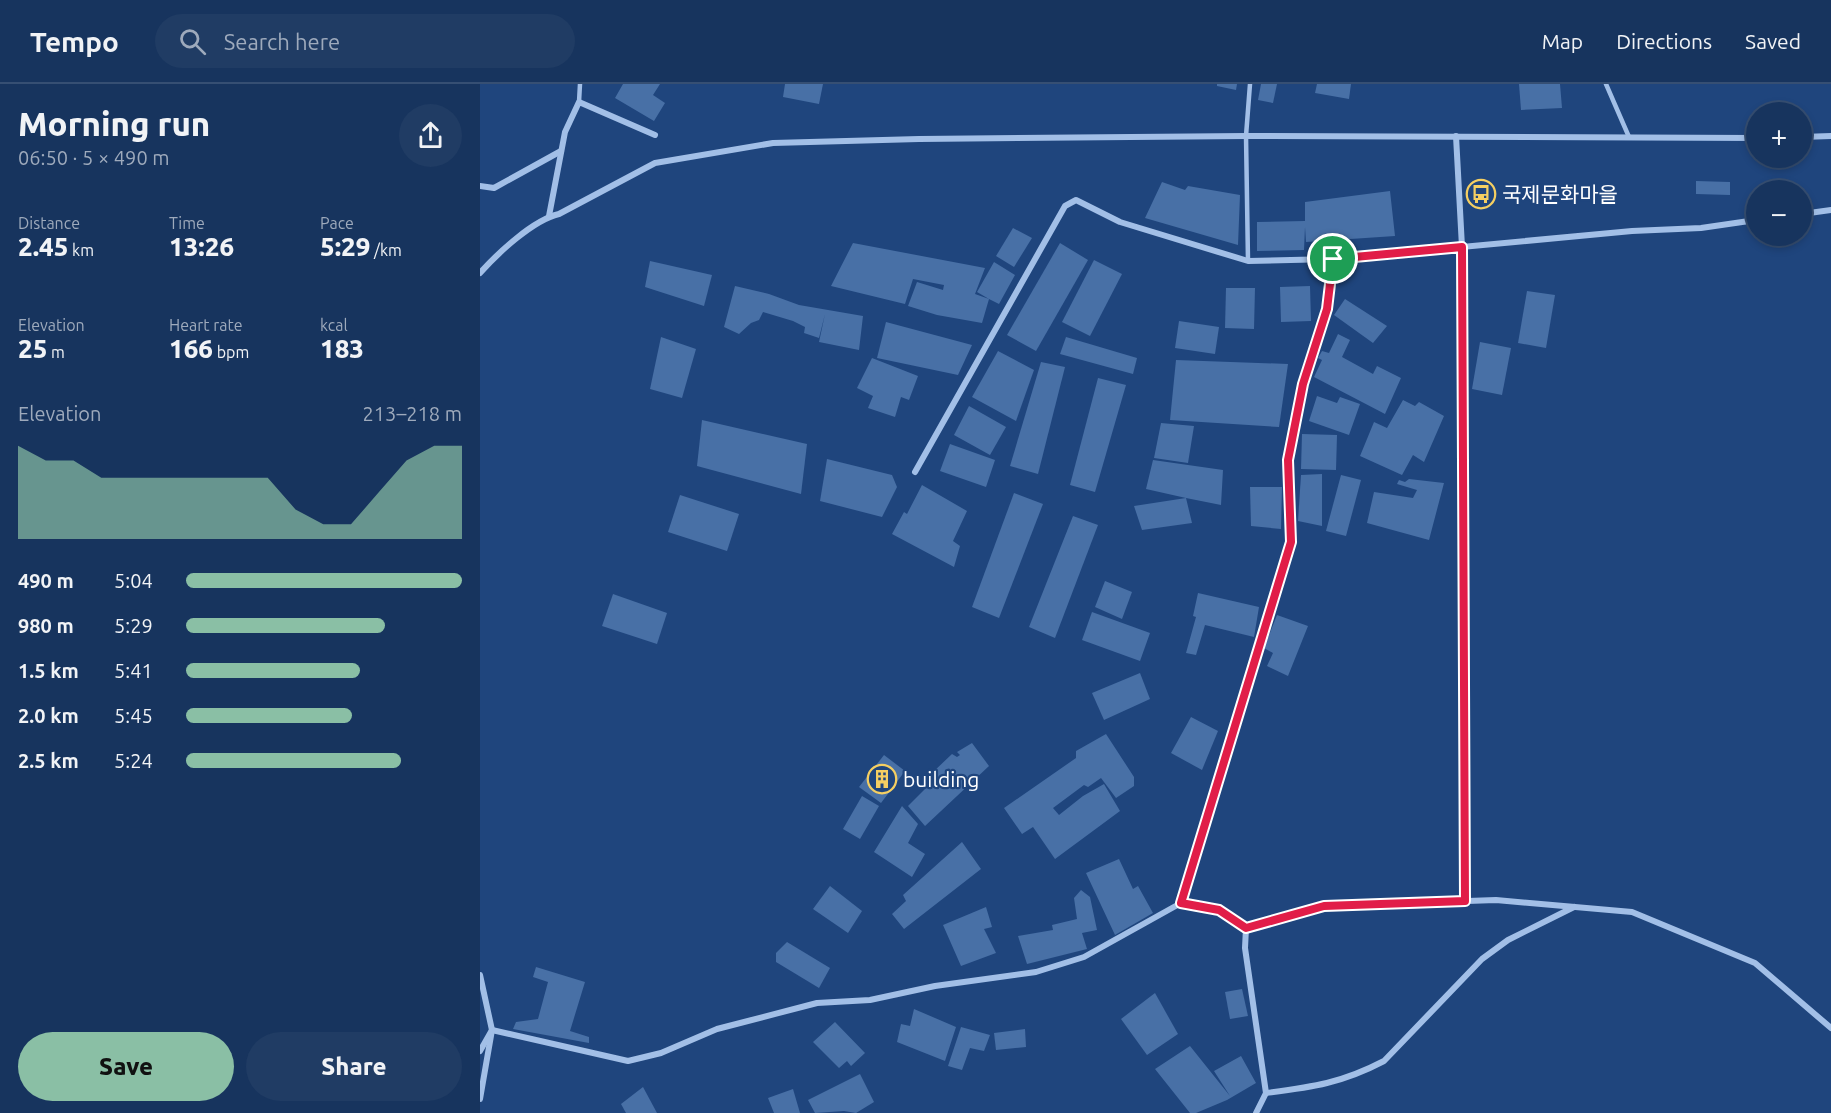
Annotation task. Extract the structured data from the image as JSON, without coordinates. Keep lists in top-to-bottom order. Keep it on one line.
{"places":{"bus stop":["국제문화마을"],"building":["building"]},"page":{"header":"Tempo","search":"Search here","nav":["Map","Directions","Saved"],"heading":["Morning run","06:50 · 5 × 490 m"],"map_buttons":["+","−"],"stats":[["Distance","2.45 km"],["Time","13:26"],["Pace","5:29 /km"],["Elevation","25 m"],["Heart rate","166 bpm"],["kcal","183"]],"chart":["Elevation","213–218 m"],"list":[{"name":"490 m","note":"5:04"},{"name":"980 m","note":"5:29"},{"name":"1.5 km","note":"5:41"},{"name":"2.0 km","note":"5:45"},{"name":"2.5 km","note":"5:24"}],"buttons":["Save","Share"]}}
